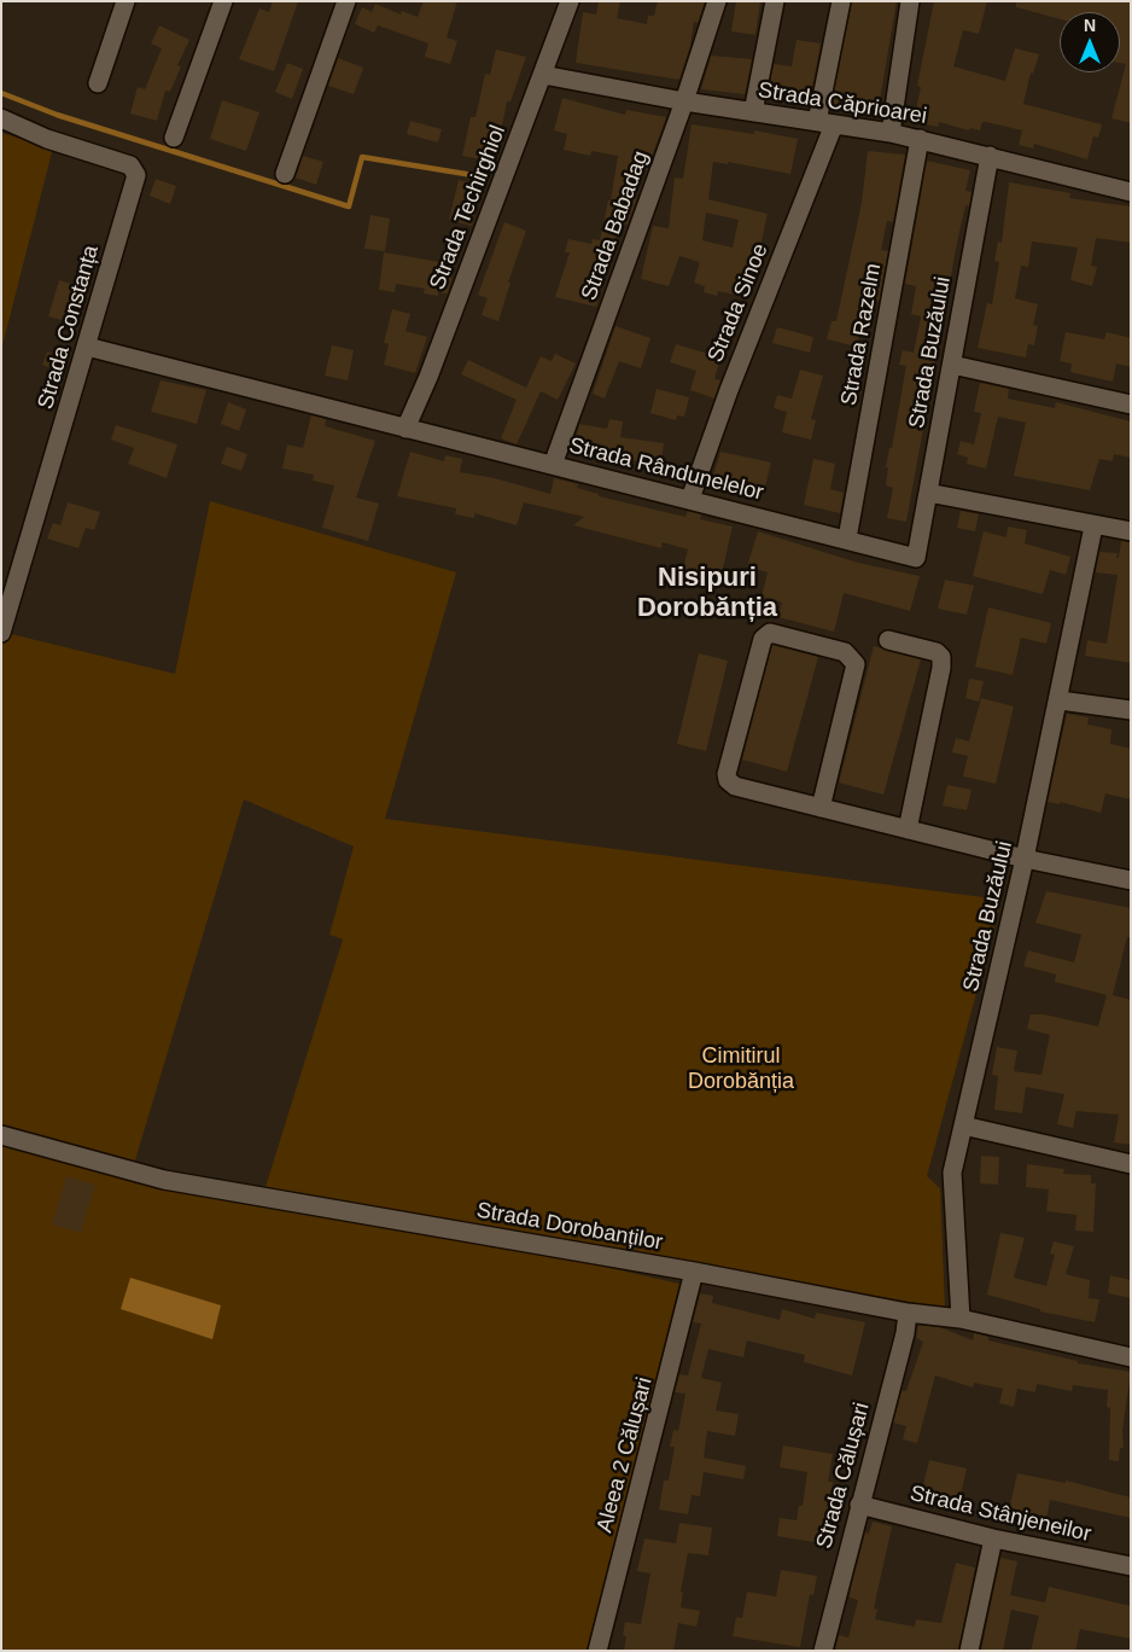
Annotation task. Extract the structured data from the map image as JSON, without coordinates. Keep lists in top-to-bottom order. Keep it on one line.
{"streets":{"street":["Strada Căprioarei","Strada Techirghiol","Strada Babadag","Strada Sinoe","Strada Constanța","Strada Razelm","Strada Buzăului","Strada Rândunelelor","Strada Dorobanților","Aleea 2 Călușari","Strada Călușari","Strada Stânjeneilor"]},"crossings":[["Strada Căprioarei","Strada Techirghiol"],["Strada Căprioarei","Strada Babadag"],["Strada Căprioarei","Strada Sinoe"],["Strada Căprioarei","Strada Razelm"],["Strada Căprioarei","Strada Buzăului"],["Strada Techirghiol","Strada Rândunelelor"],["Strada Babadag","Strada Rândunelelor"],["Strada Sinoe","Strada Rândunelelor"],["Strada Constanța","Strada Rândunelelor"],["Strada Razelm","Strada Rândunelelor"],["Strada Buzăului","Strada Rândunelelor"],["Strada Buzăului","Strada Dorobanților"],["Strada Dorobanților","Aleea 2 Călușari"],["Strada Dorobanților","Strada Călușari"],["Strada Călușari","Strada Stânjeneilor"]],"districts":["Nisipuri Dorobănția"],"parks":["Cimitirul Dorobănția"],"north":"top"}
